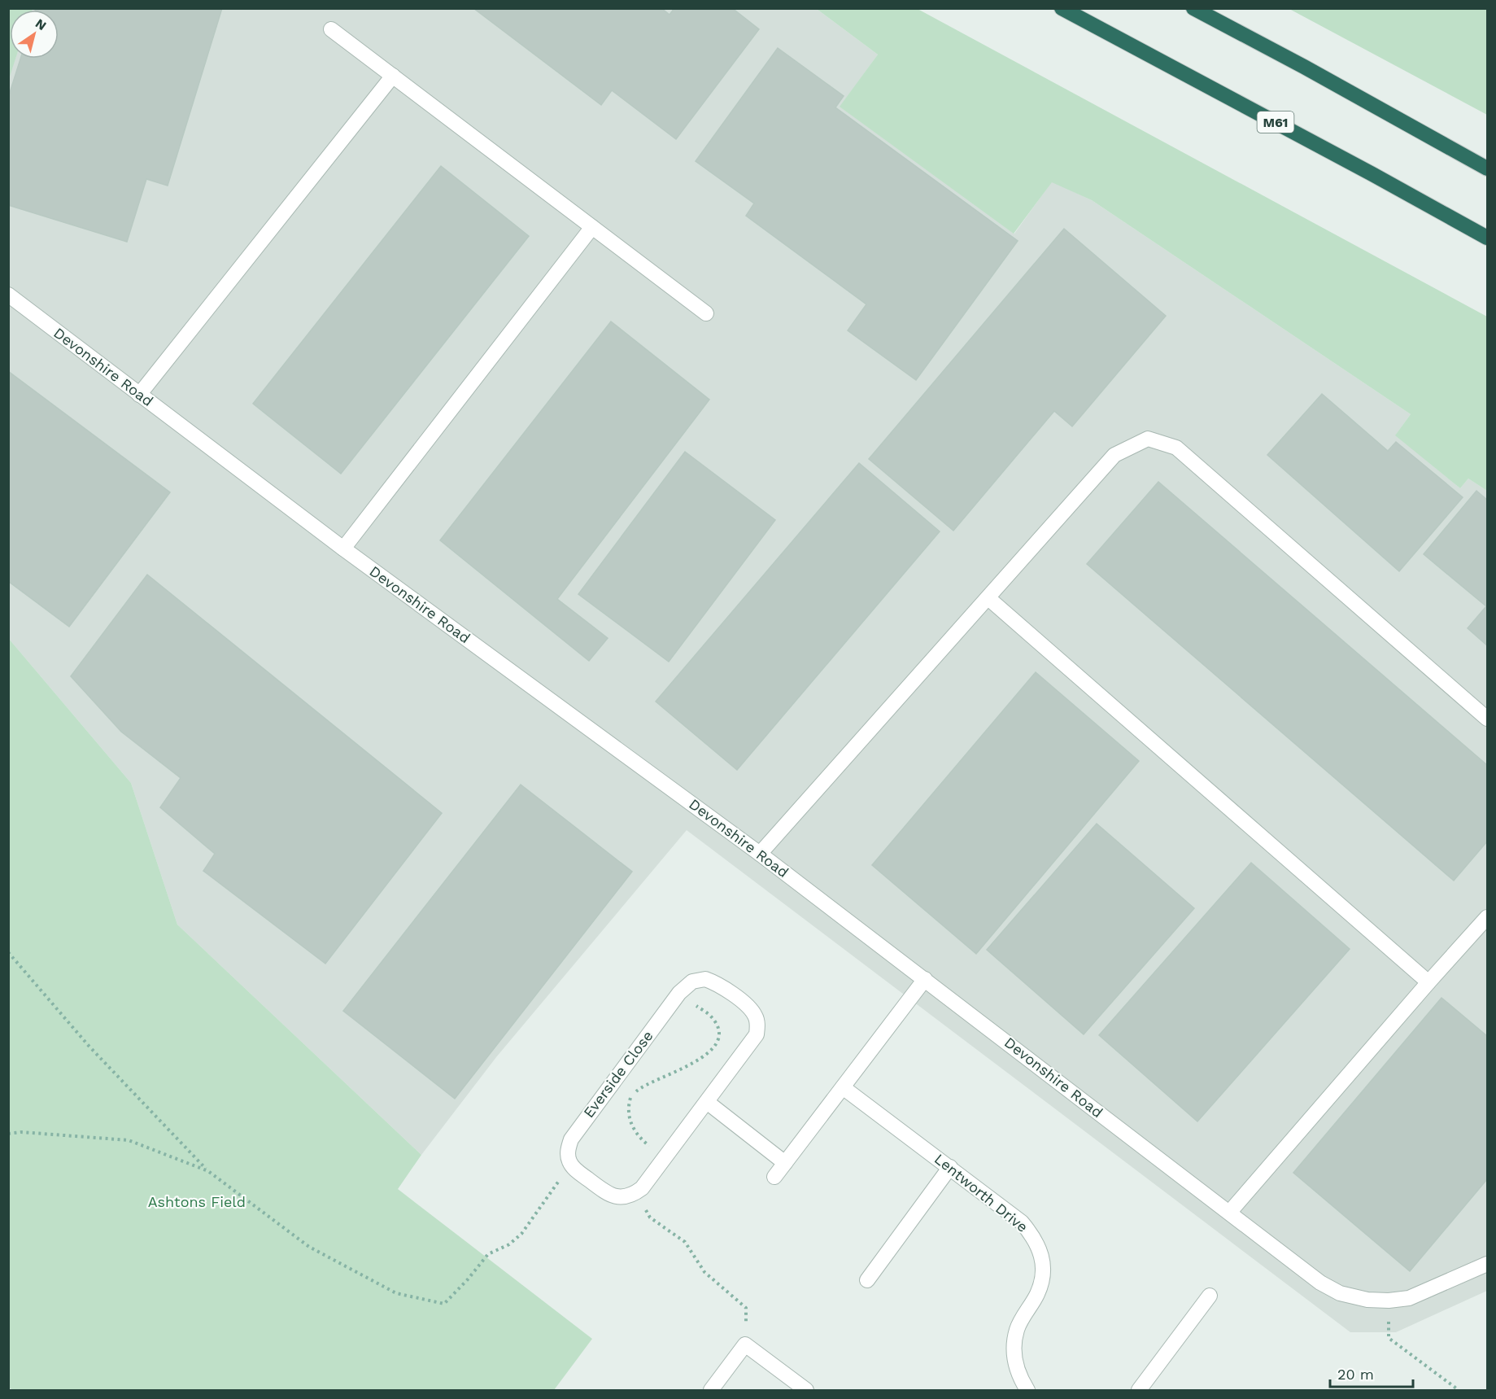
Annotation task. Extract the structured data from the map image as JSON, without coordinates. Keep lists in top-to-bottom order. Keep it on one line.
{"streets":{"highway":["M61"],"street":["Devonshire Road","Everside Close","Lentworth Drive"]},"parks":["Ashtons Field"],"scale_bar":"20 m","north":"top right"}
